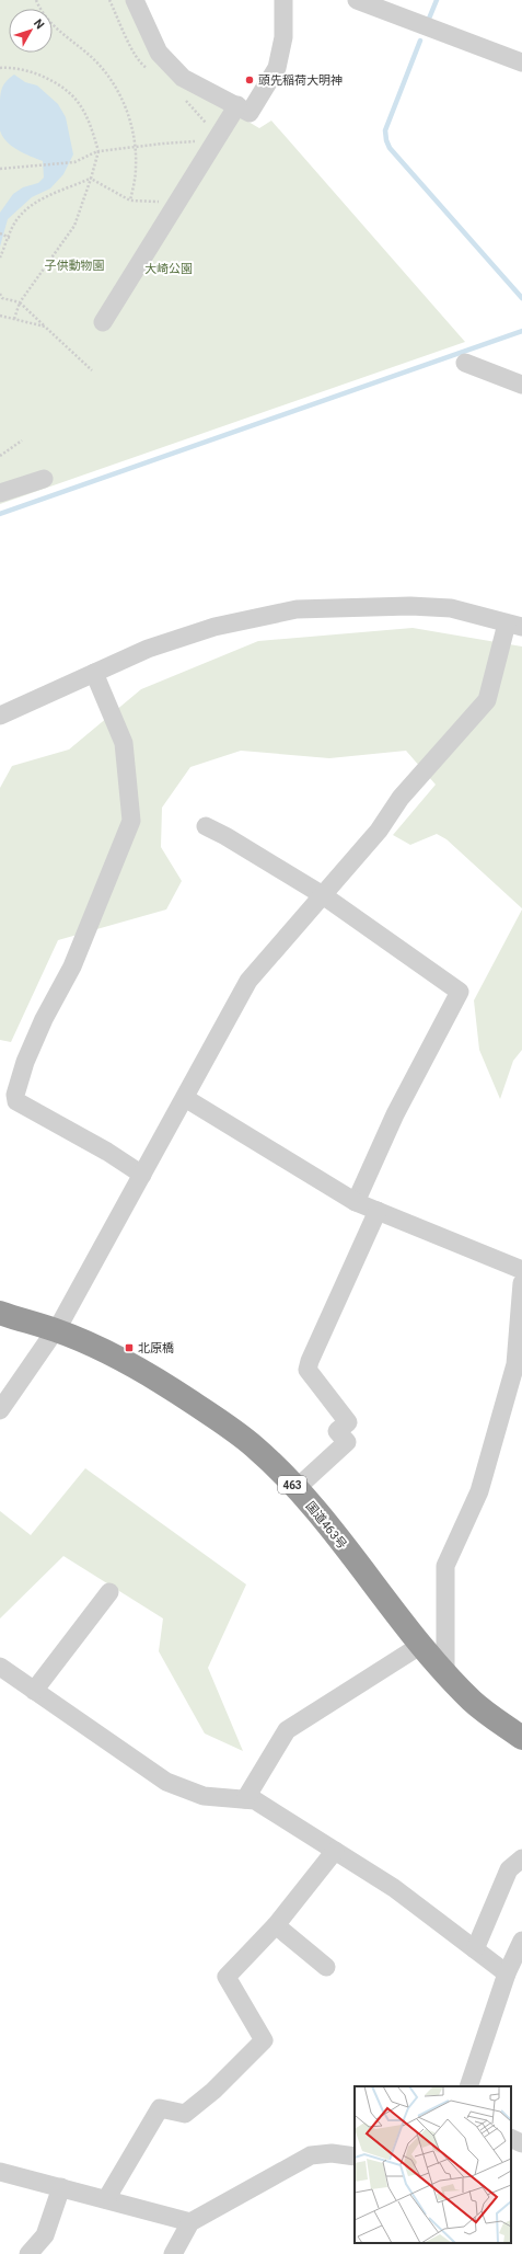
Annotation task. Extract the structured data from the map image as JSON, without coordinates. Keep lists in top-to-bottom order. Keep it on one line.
{"streets":{"highway":["463","国道463号"]},"parks":["子供動物園","大崎公園"],"places":{"other":["頭先稲荷大明神"],"transit":["北原橋"]},"north":"top right"}
